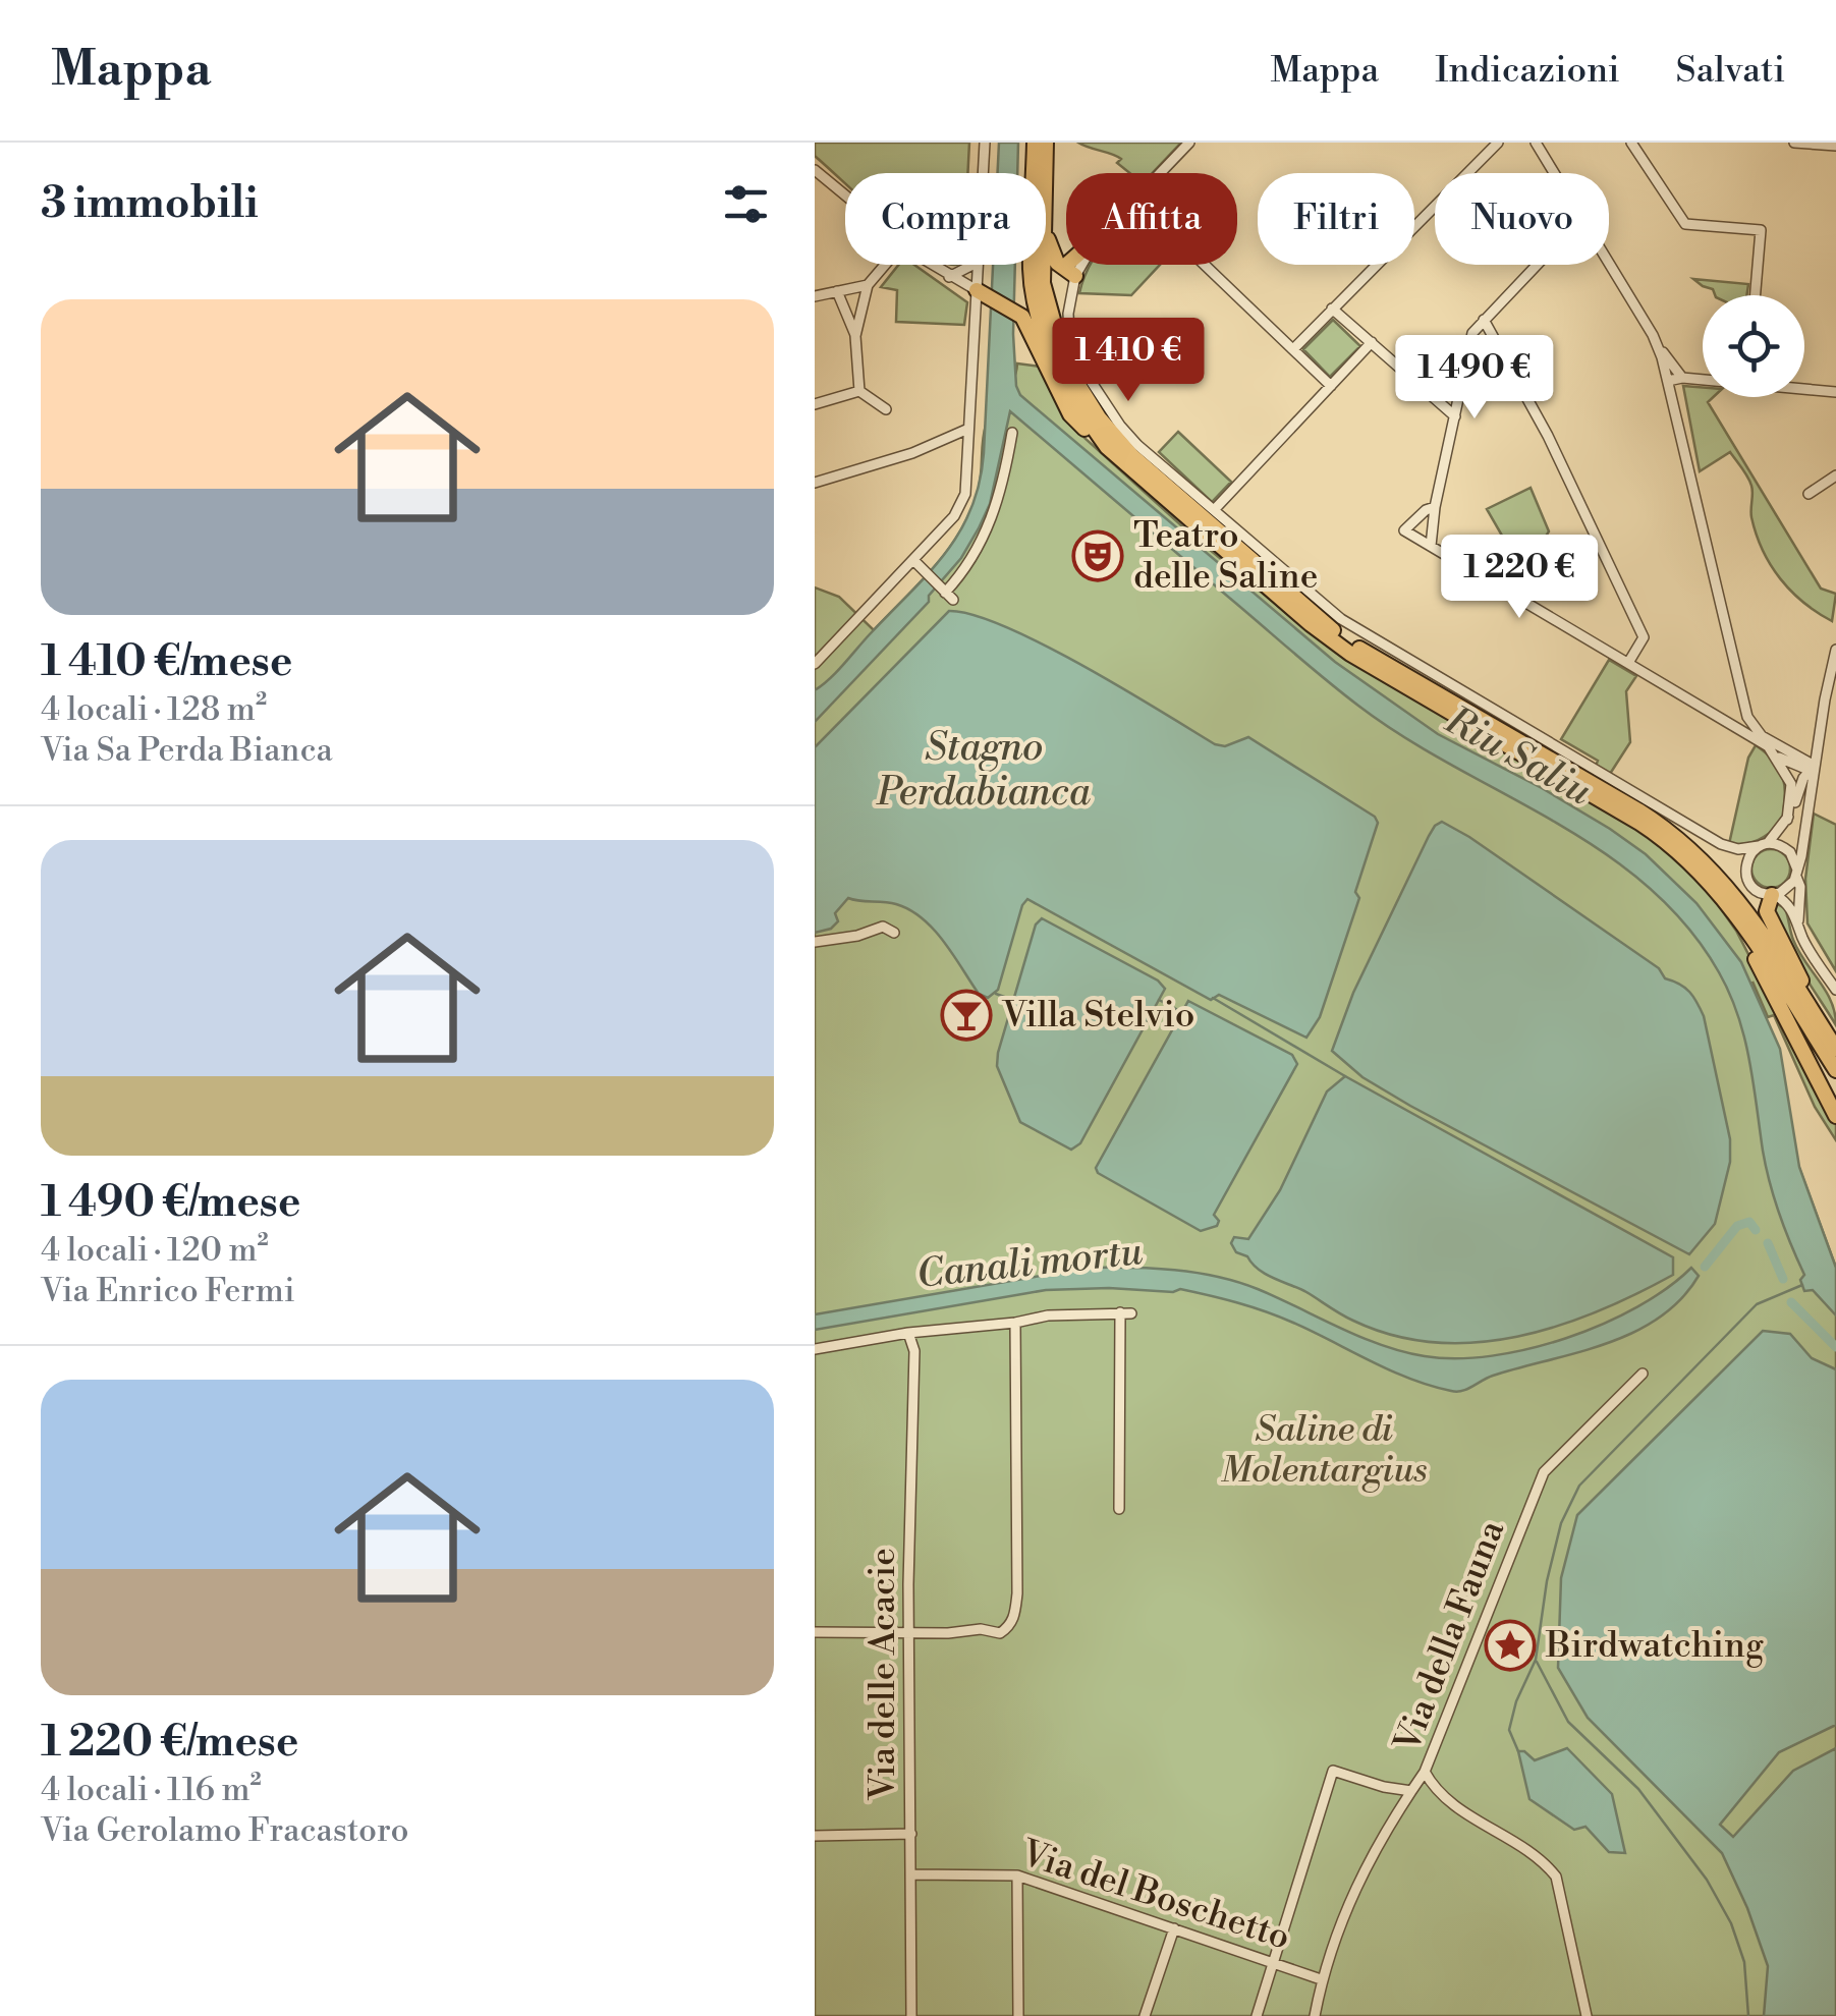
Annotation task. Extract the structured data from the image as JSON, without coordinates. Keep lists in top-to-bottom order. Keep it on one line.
{"streets":{"street":["Via della Fauna","Via delle Acacie","Via del Boschetto"]},"crossings":[["Via delle Acacie","Via del Boschetto"]],"water":["Stagno Perdabianca","Riu Saliu","Canali mortu"],"parks":["Saline di Molentargius"],"places":{"theatre":["Teatro delle Saline"],"bar":["Villa Stelvio"],"place":["Birdwatching"]},"page":{"header":"Mappa","nav":["Mappa","Indicazioni","Salvati"],"heading":"3 immobili","chip":["Compra","Affitta","Filtri","Nuovo"],"list":[{"name":"1 410 €/mese","note":"4 locali · 128 m² · Via Sa Perda Bianca"},{"name":"1 490 €/mese","note":"4 locali · 120 m² · Via Enrico Fermi"},{"name":"1 220 €/mese","note":"4 locali · 116 m² · Via Gerolamo Fracastoro"}],"price":["1 410 €","1 490 €","1 220 €"]}}
